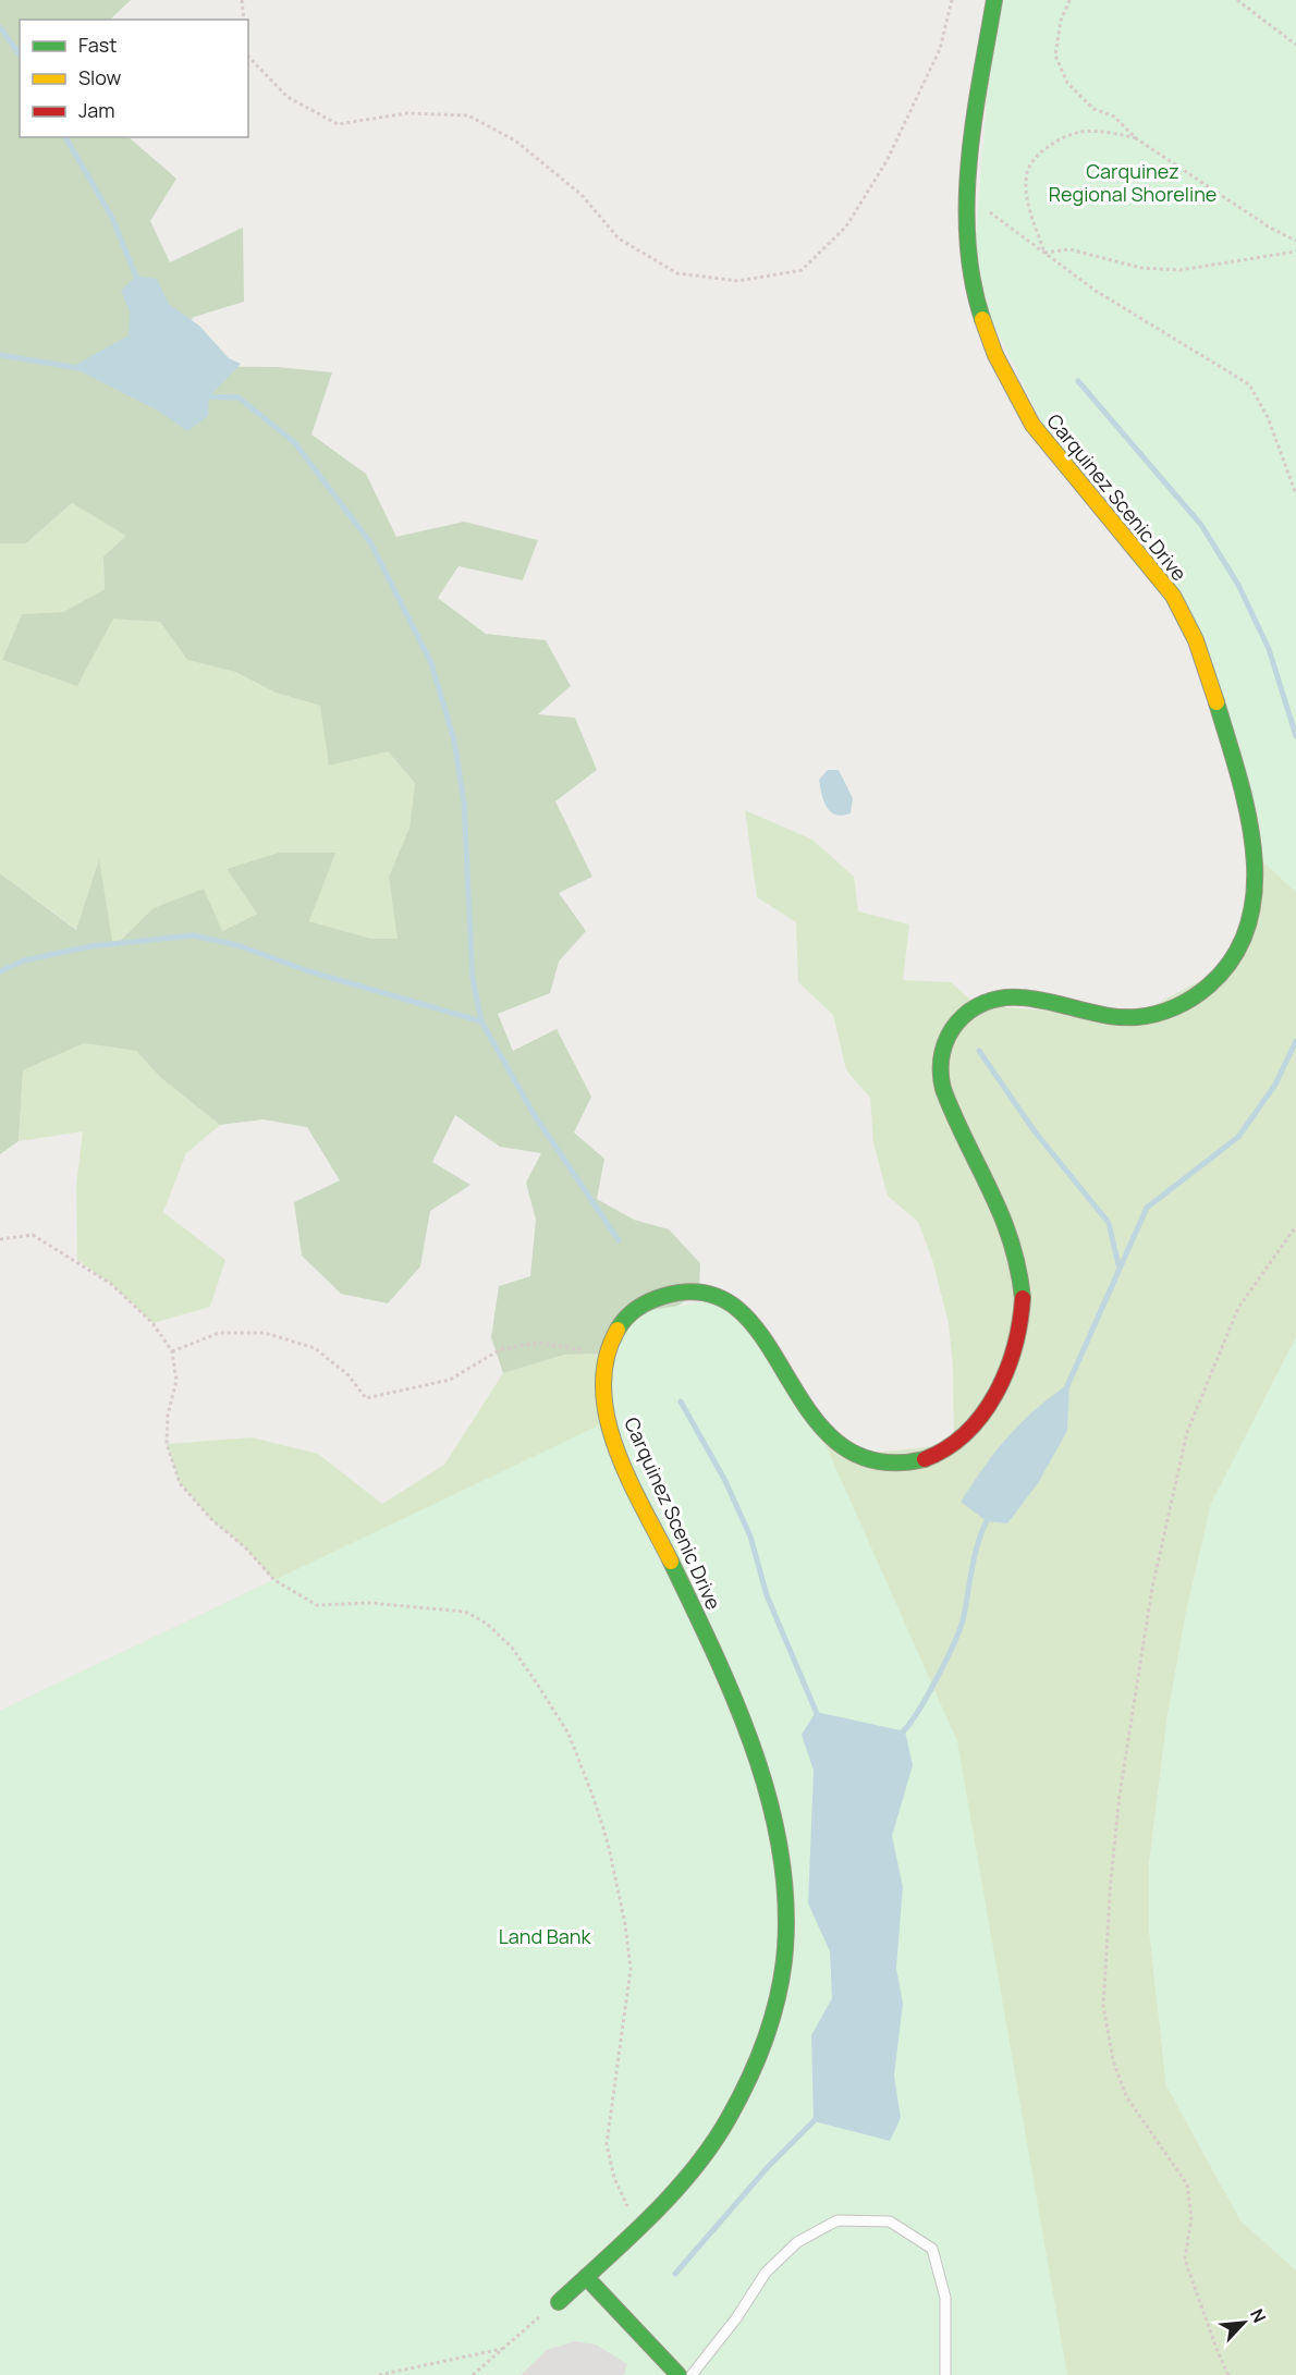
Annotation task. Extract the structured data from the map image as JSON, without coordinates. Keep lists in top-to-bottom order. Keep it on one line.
{"streets":{"street":["Carquinez Scenic Drive"]},"parks":["Carquinez Regional Shoreline","Land Bank"],"legend":["Fast","Slow","Jam"],"north":"top right"}
